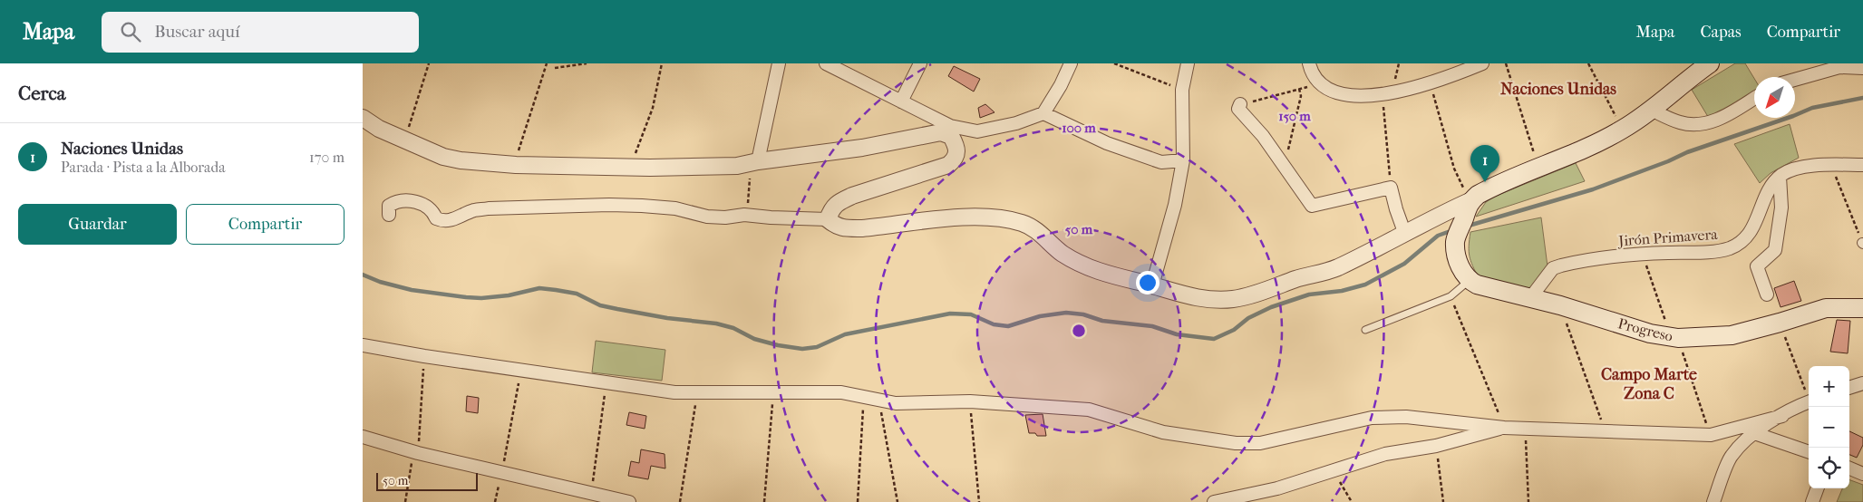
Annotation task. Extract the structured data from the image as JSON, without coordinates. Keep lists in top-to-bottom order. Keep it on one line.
{"streets":{"main road":["Progreso"],"street":["Jirón Primavera"]},"crossings":[["Jirón Primavera","Progreso"]],"districts":["Naciones Unidas","Campo Marte Zona C"],"scale_bar":"50 m","north":"bottom left","page":{"header":"Mapa","search":"Buscar aquí","nav":["Mapa","Capas","Compartir"],"heading":"Cerca","list":[{"mark":"1","name":"Naciones Unidas","note":"Parada · Pista a la Alborada","value":"170 m"}],"pins":"1","buttons":["Guardar","Compartir"],"map_buttons":["+","−"],"scale":"50 m"},"rings":["150 m","100 m","50 m"]}
